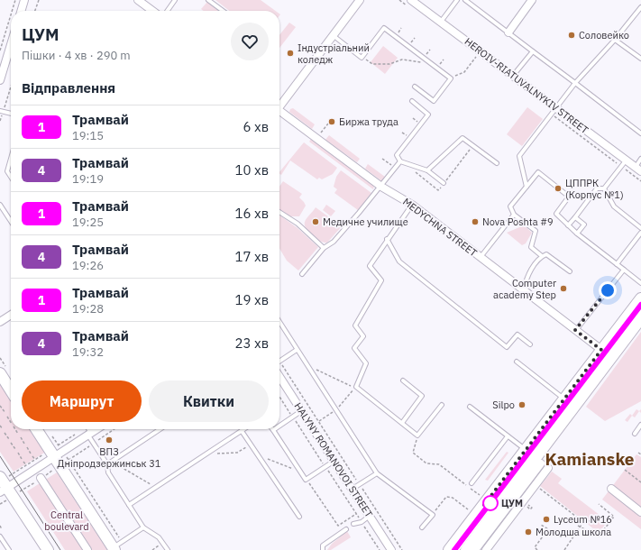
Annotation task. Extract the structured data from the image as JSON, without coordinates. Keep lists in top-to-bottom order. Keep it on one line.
{"streets":{"street":["HEROIV-RIATUVALNYKIV STREET","MEDYCHNA STREET","HALYNY ROMANOVOI STREET"]},"districts":["Kamianske"],"parks":["Central boulevard"],"places":["Соловейко","Індустріальний коледж","Биржа труда","ЦППРК (Корпус №1)","Медичне училище","Nova Poshta #9","Computer academy Step","Silpo","ВПЗ Дніпродзержинськ 31","ЦУМ","Lyceum №16","Молодша школа"],"lines":["tram line 1"],"page":{"heading":[["ЦУМ","Пішки · 4 хв · 290 m"],"Відправлення"],"list":[{"mark":"1","name":"Трамвай","note":"19:15","value":"6 хв"},{"mark":"4","name":"Трамвай","note":"19:19","value":"10 хв"},{"mark":"1","name":"Трамвай","note":"19:25","value":"16 хв"},{"mark":"4","name":"Трамвай","note":"19:26","value":"17 хв"},{"mark":"1","name":"Трамвай","note":"19:28","value":"19 хв"},{"mark":"4","name":"Трамвай","note":"19:32","value":"23 хв"}],"buttons":["Маршрут","Квитки"]}}
